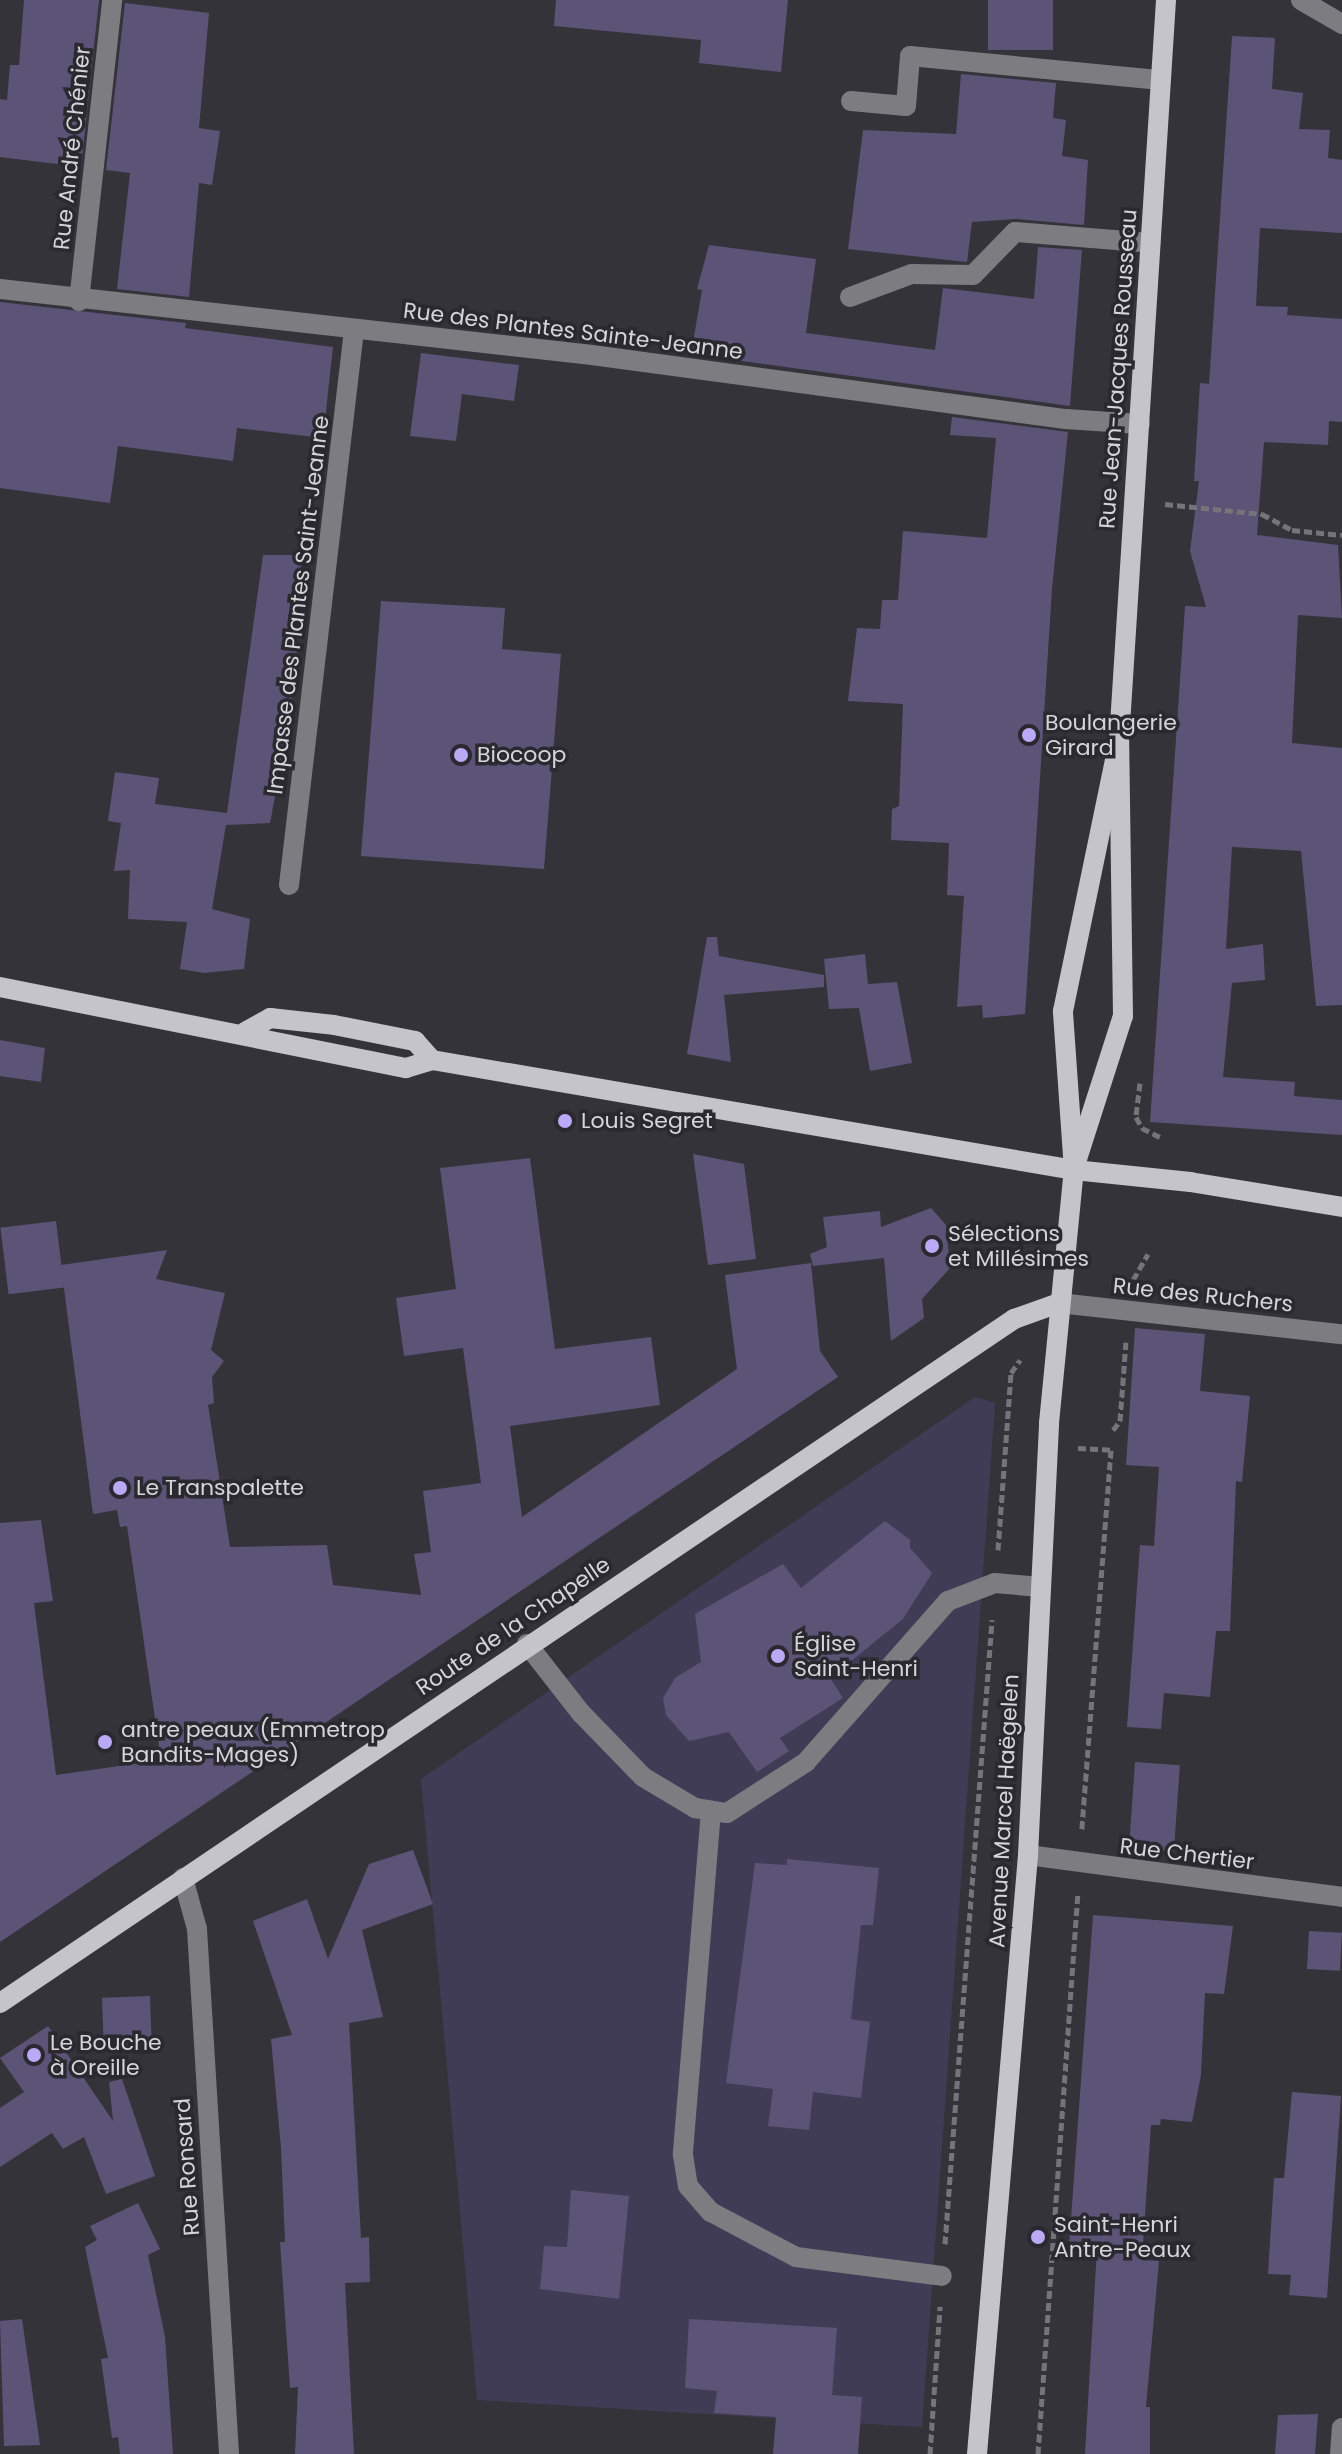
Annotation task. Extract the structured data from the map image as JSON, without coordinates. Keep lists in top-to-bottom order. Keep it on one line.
{"streets":{"main road":["Rue Jean-Jacques Rousseau","Route de la Chapelle","Avenue Marcel Haëgelen"],"street":["Rue André Chénier","Rue des Plantes Sainte-Jeanne","Impasse des Plantes Saint-Jeanne","Rue des Ruchers","Rue Chertier","Rue Ronsard"]},"crossings":[["Rue André Chénier","Rue des Plantes Sainte-Jeanne"],["Rue des Plantes Sainte-Jeanne","Rue Jean-Jacques Rousseau"],["Rue des Plantes Sainte-Jeanne","Impasse des Plantes Saint-Jeanne"],["Rue Jean-Jacques Rousseau","Avenue Marcel Haëgelen"],["Rue des Ruchers","Route de la Chapelle"],["Rue des Ruchers","Avenue Marcel Haëgelen"],["Route de la Chapelle","Avenue Marcel Haëgelen"],["Route de la Chapelle","Rue Ronsard"],["Avenue Marcel Haëgelen","Rue Chertier"]],"places":["Boulangerie Girard","Biocoop","Louis Segret","Sélections et Millésimes","Le Transpalette","Église Saint-Henri","antre peaux (Emmetrop Bandits-Mages)","Le Bouche à Oreille","Saint-Henri Antre-Peaux"]}
